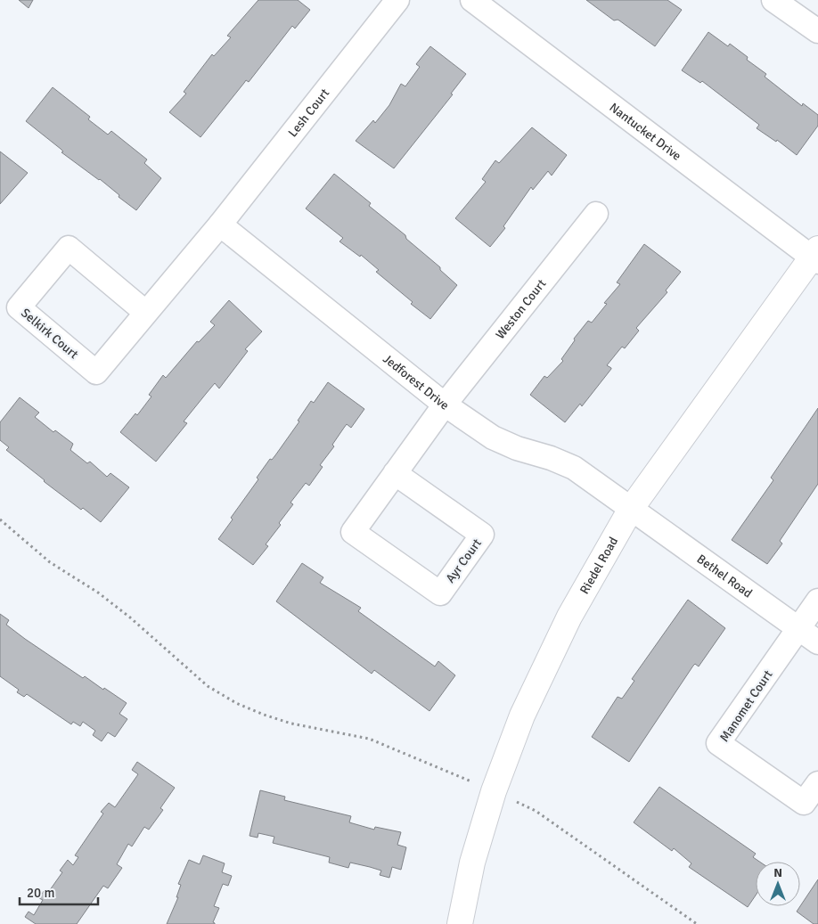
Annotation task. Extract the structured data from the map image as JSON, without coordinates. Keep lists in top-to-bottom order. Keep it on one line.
{"streets":{"street":["Lesh Court","Nantucket Drive","Weston Court","Selkirk Court","Jedforest Drive","Ayr Court","Riedel Road","Bethel Road","Manomet Court"]},"crossings":[["Lesh Court","Selkirk Court"],["Lesh Court","Jedforest Drive"],["Nantucket Drive","Riedel Road"],["Weston Court","Jedforest Drive"],["Weston Court","Ayr Court"],["Selkirk Court","Jedforest Drive"],["Jedforest Drive","Ayr Court"],["Jedforest Drive","Riedel Road"],["Jedforest Drive","Bethel Road"],["Riedel Road","Bethel Road"],["Bethel Road","Manomet Court"]],"scale_bar":"20 m","north":"top"}
